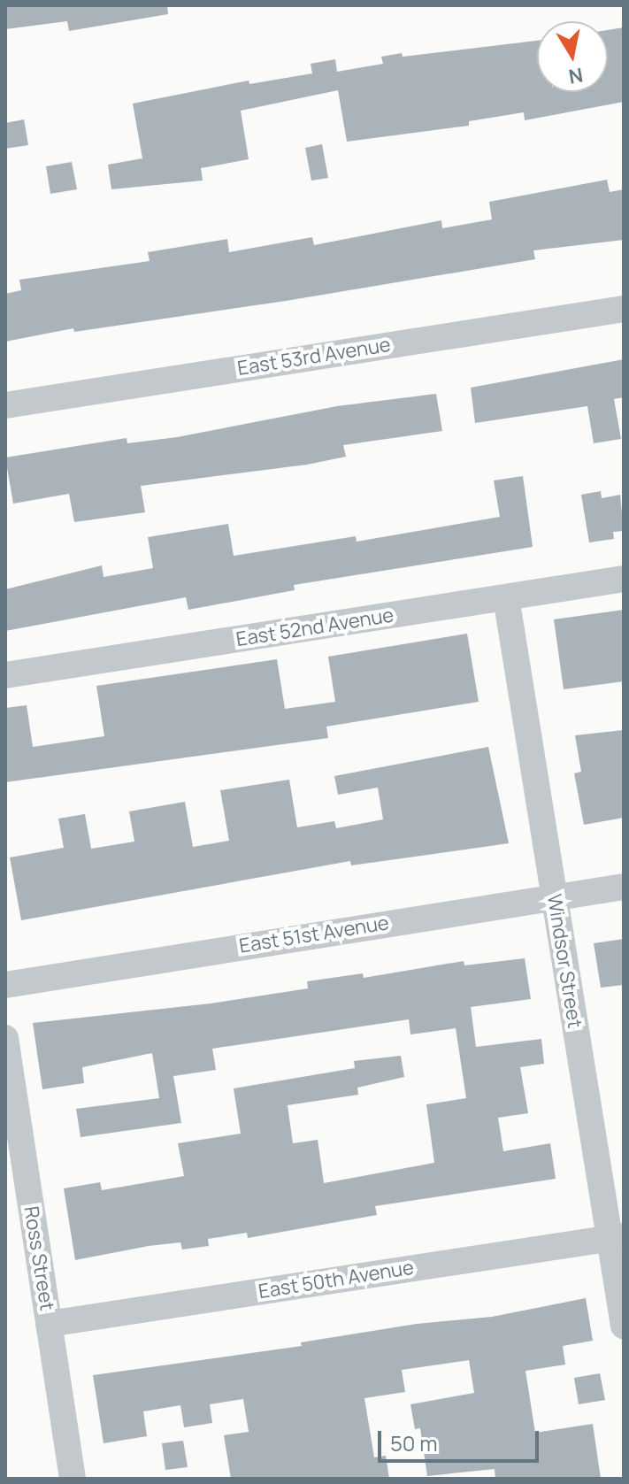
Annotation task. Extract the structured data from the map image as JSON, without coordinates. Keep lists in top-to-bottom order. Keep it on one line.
{"streets":{"street":["East 53rd Avenue","East 52nd Avenue","East 51st Avenue","Windsor Street","Ross Street","East 50th Avenue"]},"crossings":[["East 52nd Avenue","Windsor Street"],["East 51st Avenue","Windsor Street"],["Windsor Street","East 50th Avenue"],["Ross Street","East 50th Avenue"]],"scale_bar":"50 m","north":"bottom"}
